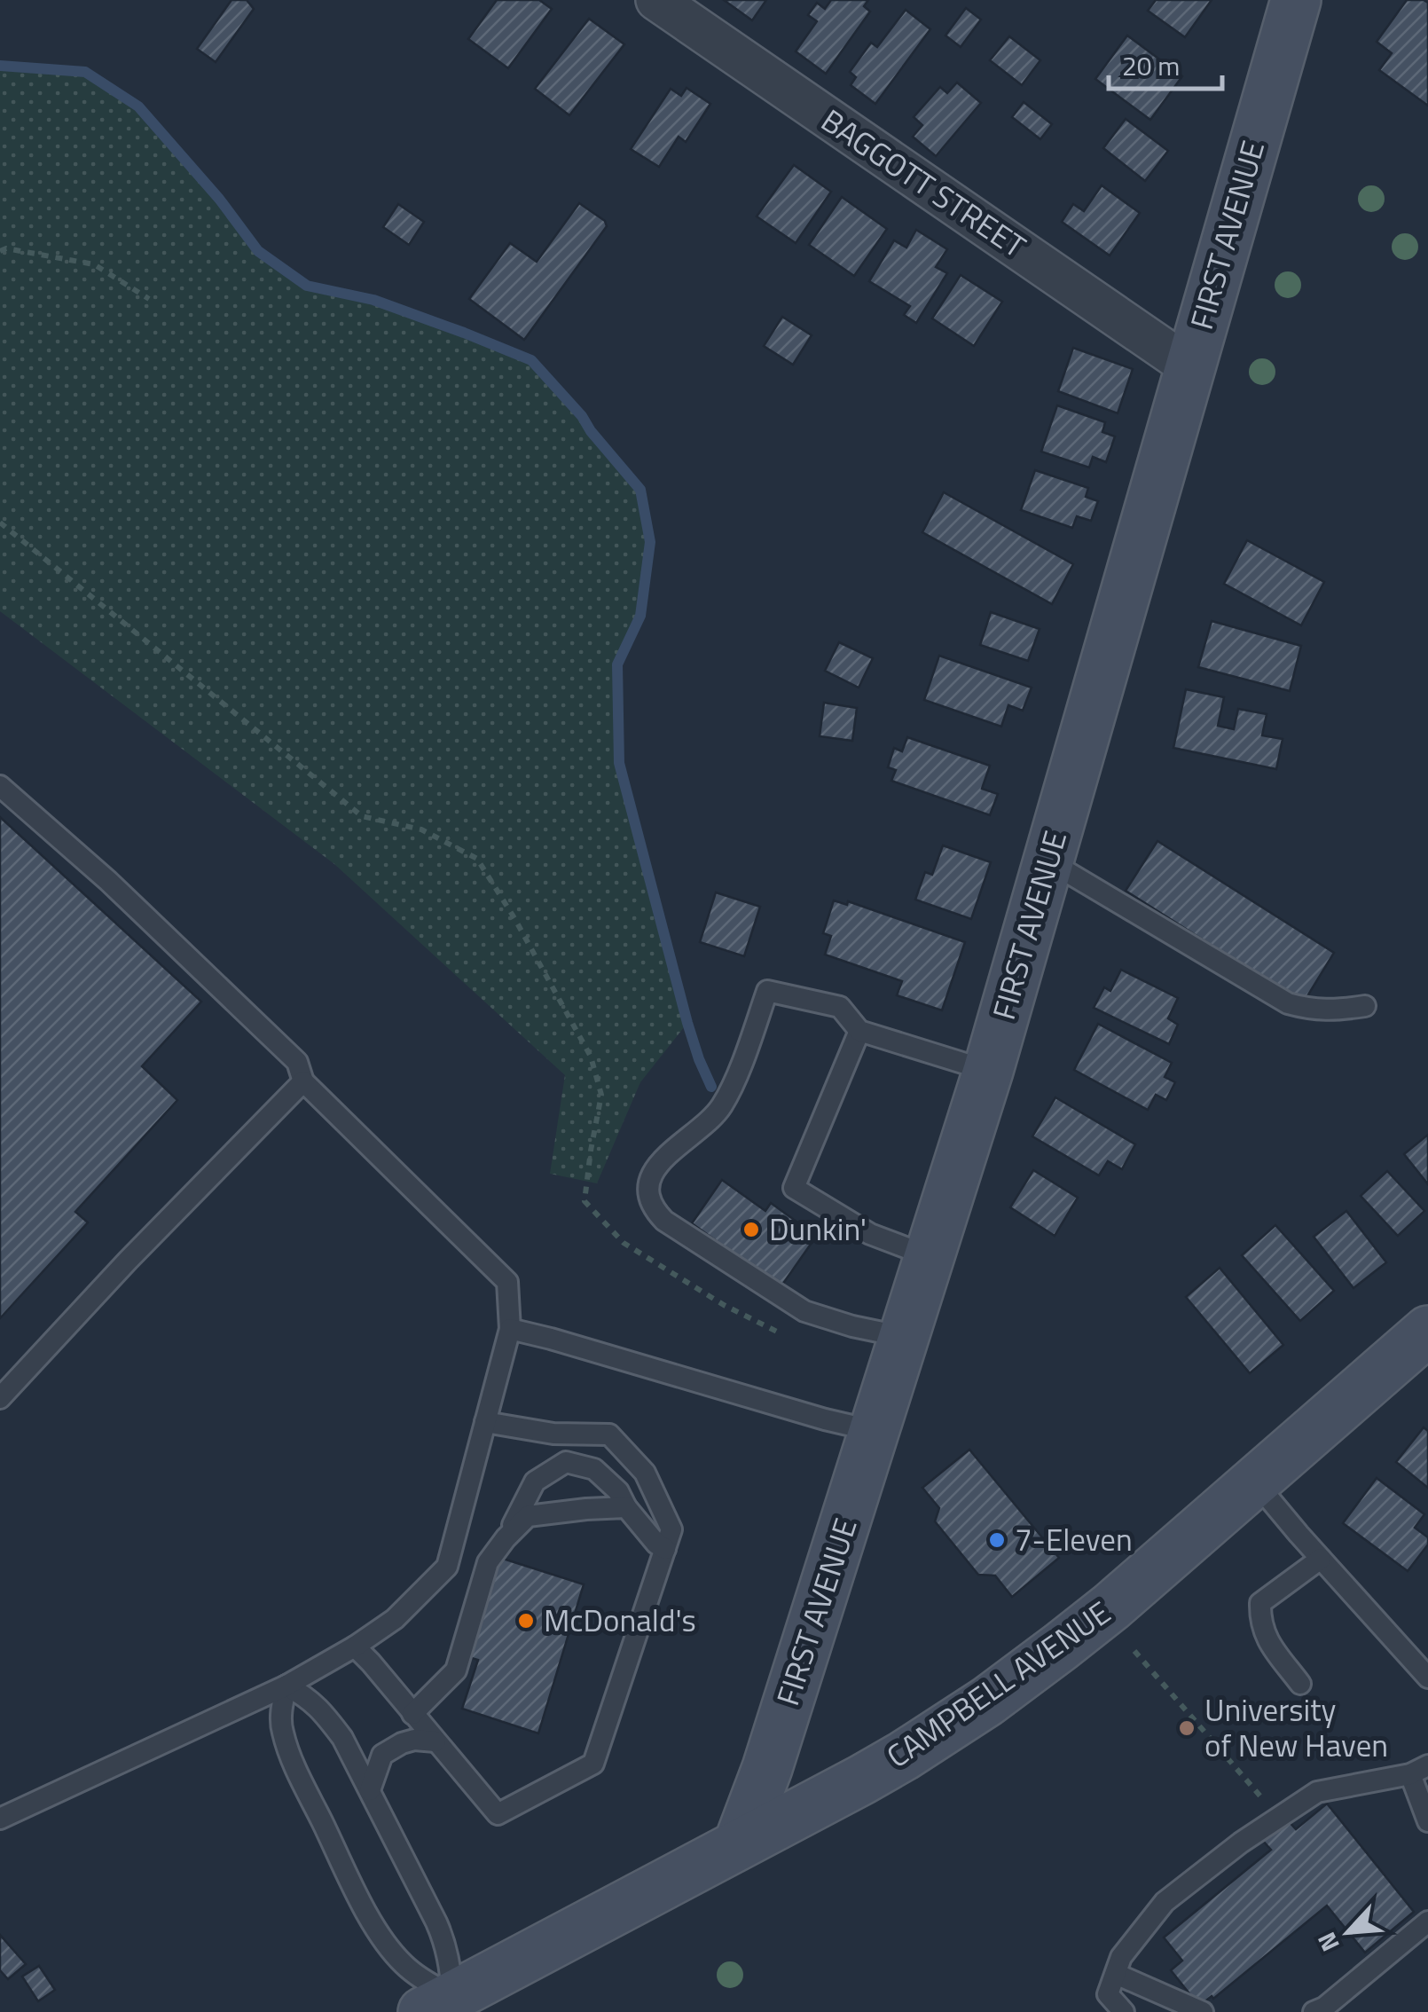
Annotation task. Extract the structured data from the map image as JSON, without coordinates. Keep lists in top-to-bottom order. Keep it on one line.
{"streets":{"main road":["FIRST AVENUE","CAMPBELL AVENUE"],"street":["BAGGOTT STREET"]},"crossings":[["BAGGOTT STREET","FIRST AVENUE"],["FIRST AVENUE","CAMPBELL AVENUE"]],"places":["Dunkin'","7-Eleven","McDonald's","University of New Haven"],"scale_bar":"20 m","north":"bottom left"}
